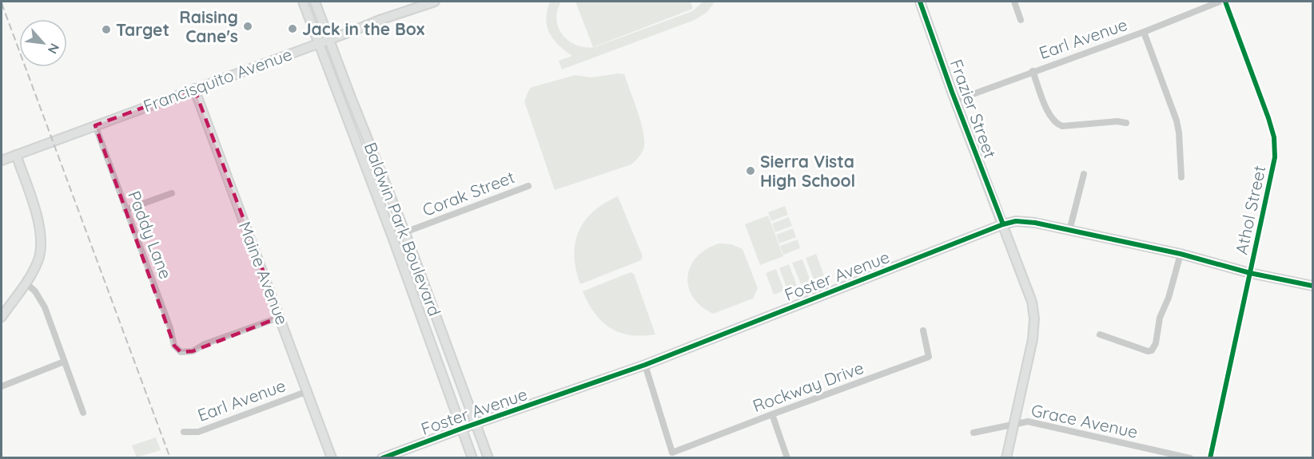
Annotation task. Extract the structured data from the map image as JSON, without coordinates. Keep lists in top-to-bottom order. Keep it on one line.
{"streets":{"street":["Earl Avenue","Francisquito Avenue","Frazier Street","Corak Street","Athol Street","Baldwin Park Boulevard","Paddy Lane","Maine Avenue","Foster Avenue","Rockway Drive","Grace Avenue"]},"crossings":[["Earl Avenue","Frazier Street"],["Earl Avenue","Maine Avenue"],["Francisquito Avenue","Baldwin Park Boulevard"],["Francisquito Avenue","Paddy Lane"],["Francisquito Avenue","Maine Avenue"],["Frazier Street","Foster Avenue"],["Frazier Street","Grace Avenue"],["Corak Street","Baldwin Park Boulevard"],["Athol Street","Foster Avenue"],["Baldwin Park Boulevard","Foster Avenue"],["Paddy Lane","Maine Avenue"],["Foster Avenue","Rockway Drive"]],"places":["Raising Cane's","Jack in the Box","Target","Sierra Vista High School"],"north":"bottom right"}
